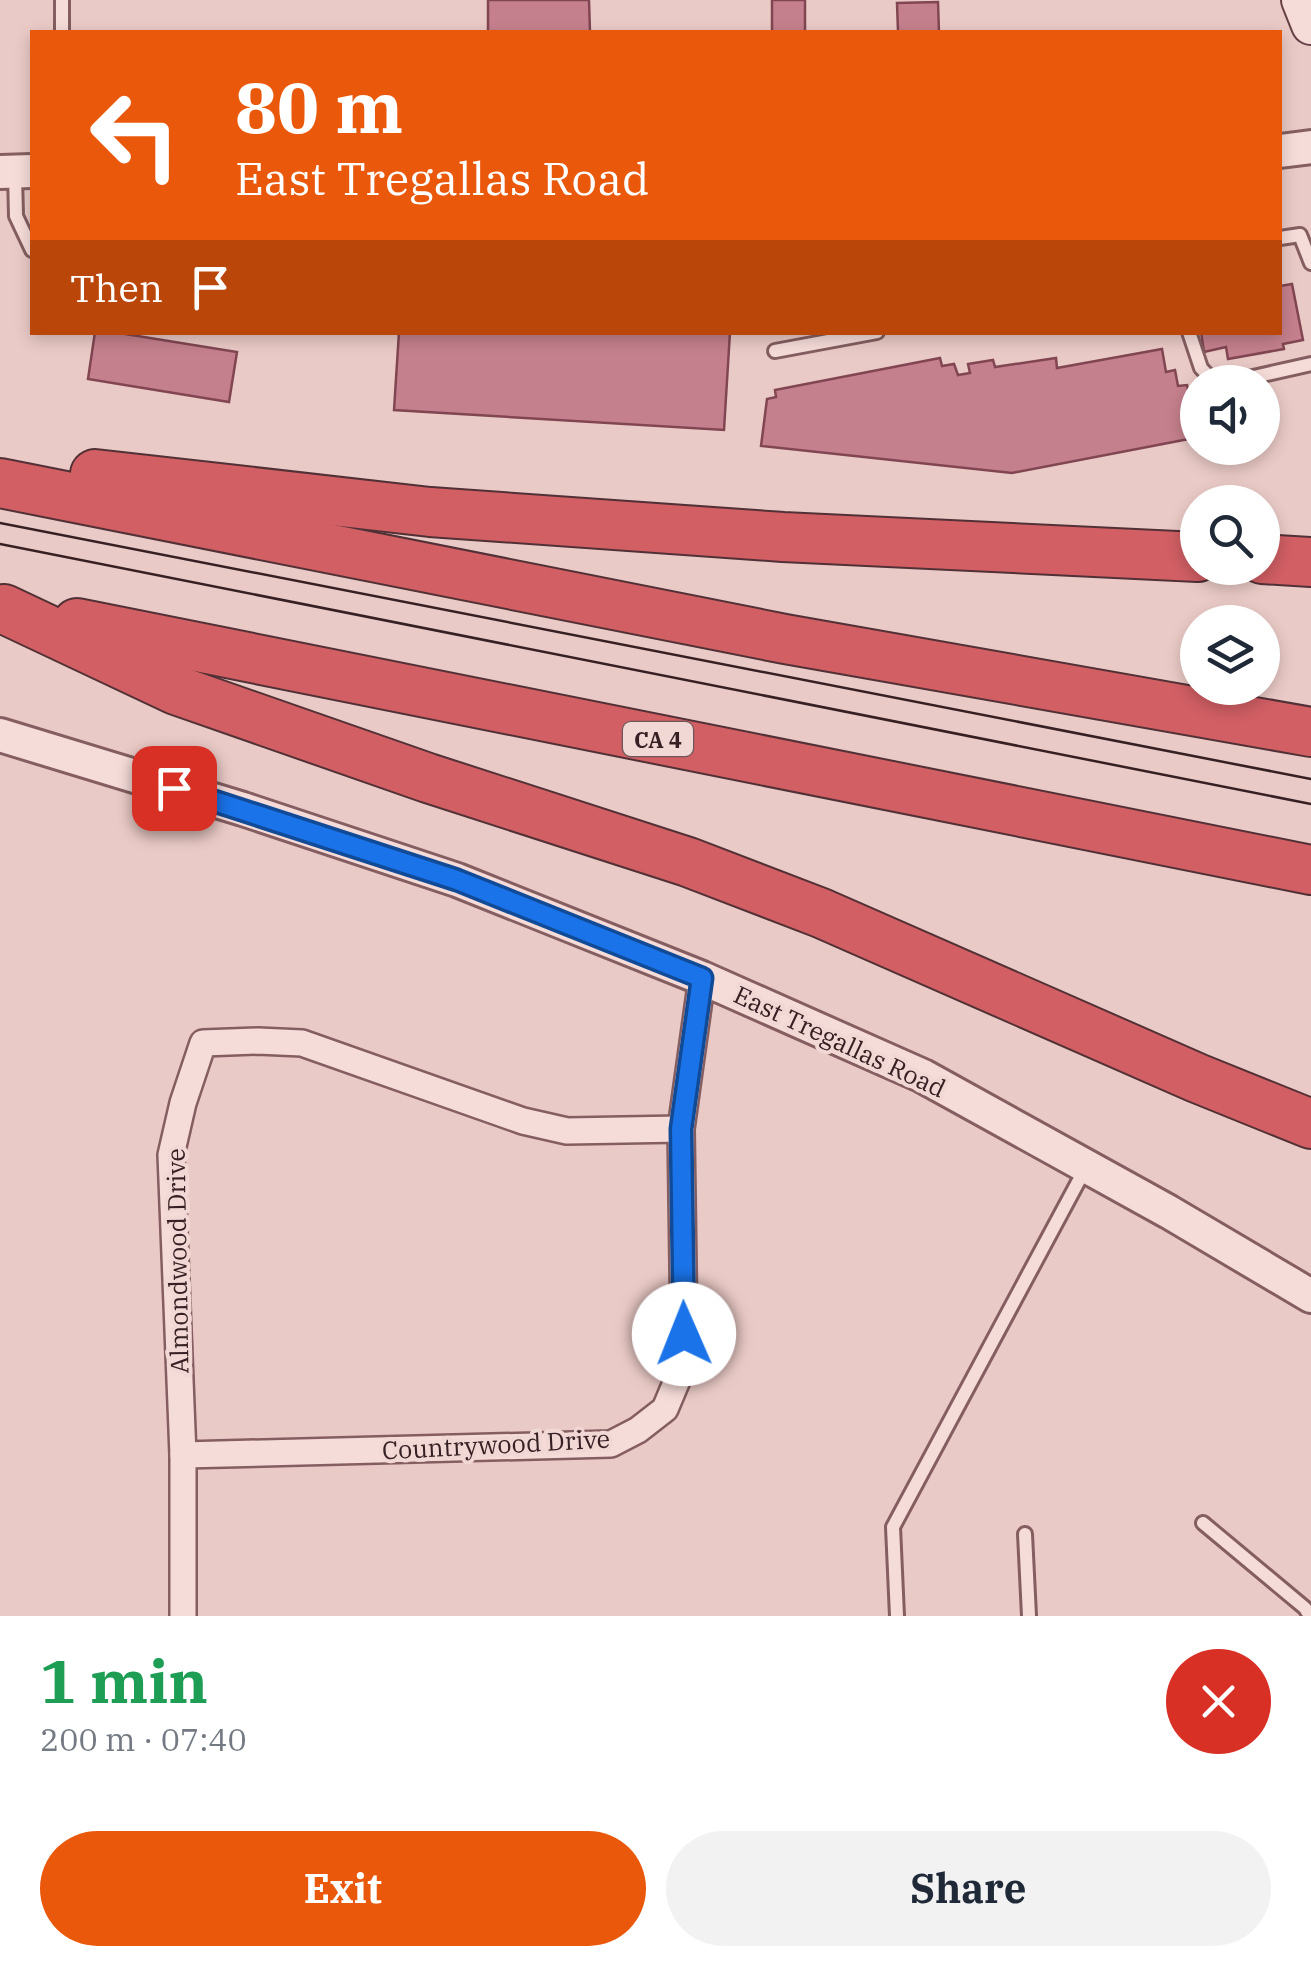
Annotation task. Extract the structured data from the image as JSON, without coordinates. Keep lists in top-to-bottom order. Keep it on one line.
{"streets":{"highway":["CA 4"],"street":["East Tregallas Road","Almondwood Drive","Countrywood Drive"]},"crossings":[["East Tregallas Road","Countrywood Drive"],["Almondwood Drive","Countrywood Drive"]],"page":{"turn":["80 m","East Tregallas Road"],"then":"Then","heading":["1 min","200 m · 07:40"],"buttons":["Exit","Share"]}}
